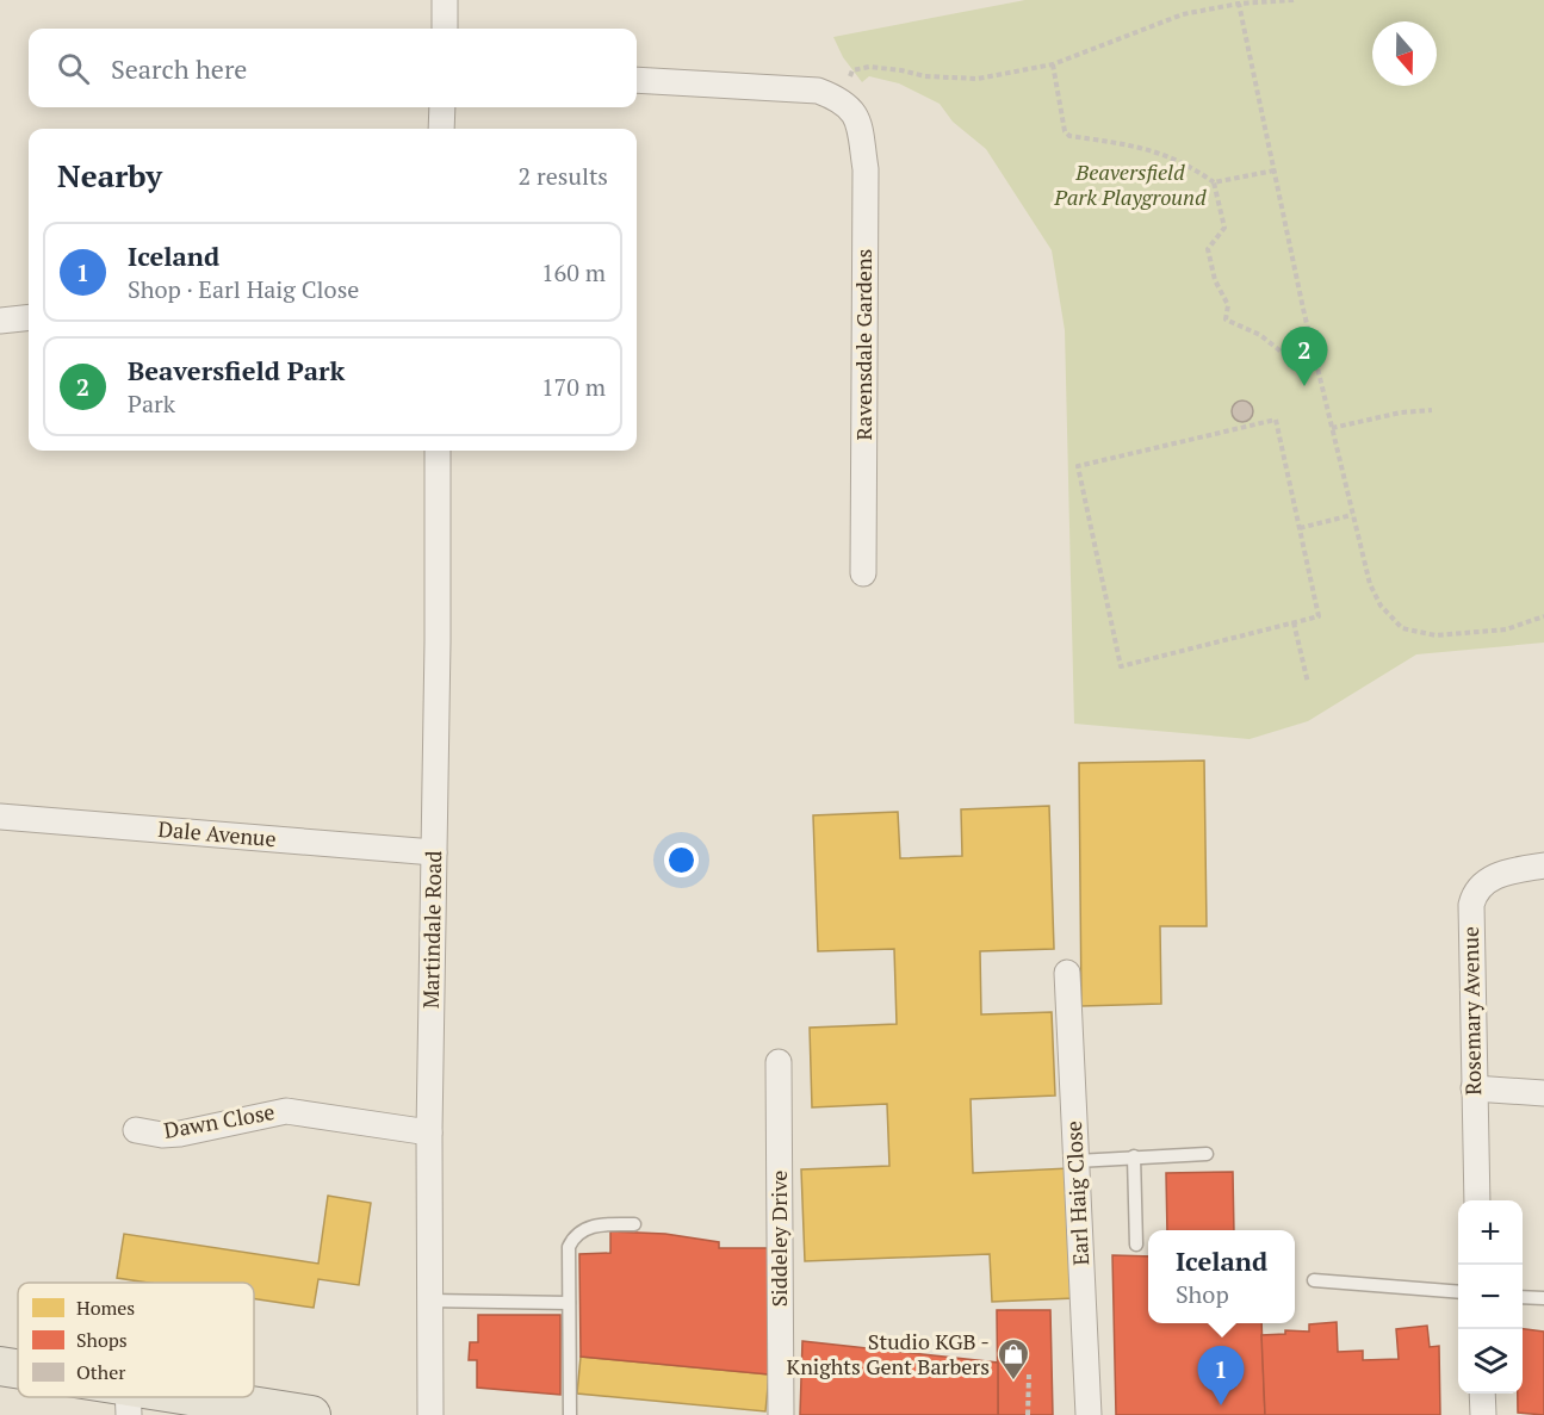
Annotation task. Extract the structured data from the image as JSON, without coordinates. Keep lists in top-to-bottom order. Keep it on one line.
{"streets":{"street":["Ravensdale Gardens","Dale Avenue","Martindale Road","Rosemary Avenue","Dawn Close","Earl Haig Close","Siddeley Drive"]},"crossings":[["Dale Avenue","Martindale Road"],["Martindale Road","Dawn Close"]],"parks":["Beaversfield Park Playground"],"places":{"shop":["Studio KGB - Knights Gent Barbers"]},"legend":["Homes","Shops","Other"],"north":"bottom","page":{"search":"Search here","heading":["Nearby","2 results"],"list":[{"mark":"1","name":"Iceland","note":"Shop · Earl Haig Close","value":"160 m"},{"mark":"2","name":"Beaversfield Park","note":"Park","value":"170 m"}],"pins":["2","1"],"map_buttons":["+","−"],"popup":["Iceland","Shop"]}}
